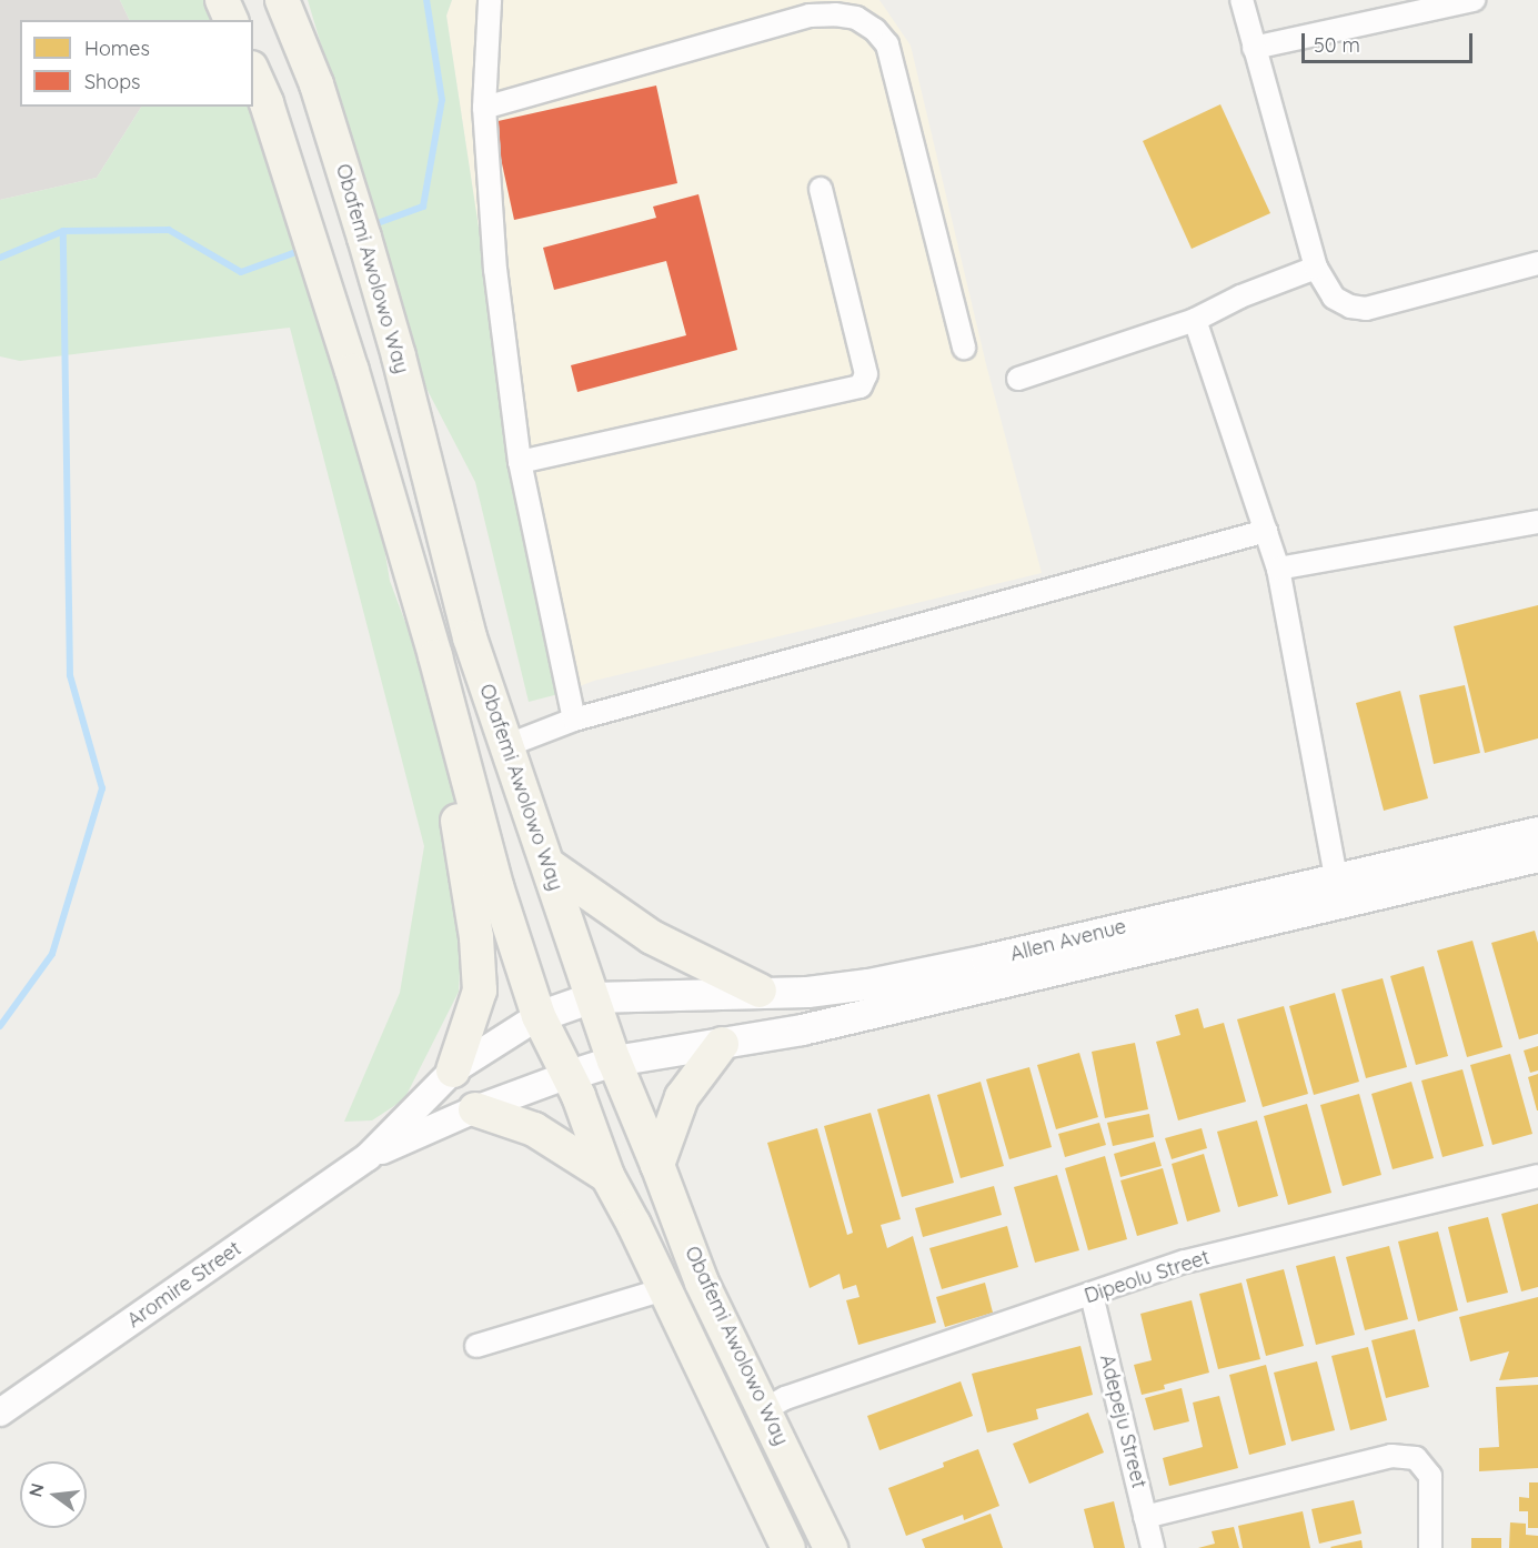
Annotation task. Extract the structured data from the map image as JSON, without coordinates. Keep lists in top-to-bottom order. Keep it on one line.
{"streets":{"main road":["Obafemi Awolowo Way","Allen Avenue"],"street":["Dipeolu Street","Aromire Street","Adepeju Street"]},"crossings":[["Obafemi Awolowo Way","Allen Avenue"],["Obafemi Awolowo Way","Dipeolu Street"],["Obafemi Awolowo Way","Aromire Street"],["Allen Avenue","Aromire Street"],["Dipeolu Street","Adepeju Street"]],"legend":["Homes","Shops"],"scale_bar":"50 m","north":"left"}
